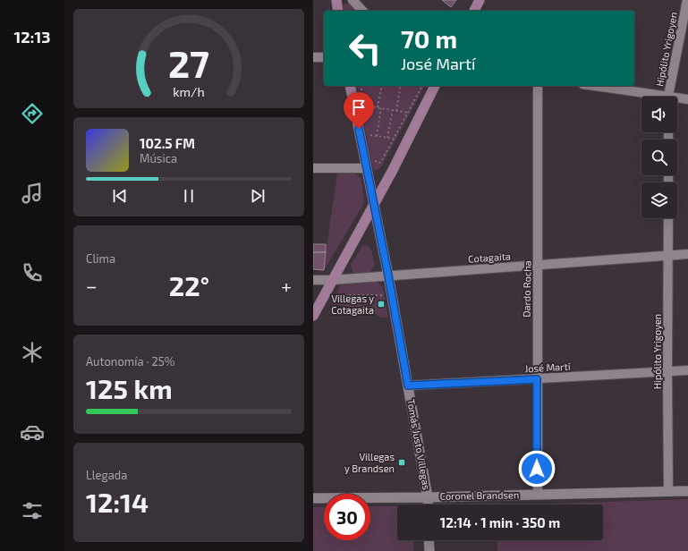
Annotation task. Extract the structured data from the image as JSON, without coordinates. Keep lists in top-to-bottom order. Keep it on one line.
{"streets":{"main road":["Tomás Justo Villegas"],"street":["Hipólito Yrigoyen","Cotagaita","Dardo Rocha","José Martí","Coronel Brandsen"]},"crossings":[["Hipólito Yrigoyen","Cotagaita"],["Hipólito Yrigoyen","José Martí"],["Hipólito Yrigoyen","Coronel Brandsen"],["Cotagaita","Dardo Rocha"],["Cotagaita","Tomás Justo Villegas"],["Dardo Rocha","José Martí"],["Dardo Rocha","Coronel Brandsen"],["José Martí","Tomás Justo Villegas"],["Tomás Justo Villegas","Coronel Brandsen"]],"places":{"transit":["Villegas y Cotagaita","Villegas y Brandsen"]},"page":{"tabs":"12:13","turn":["70 m","José Martí"],"song":["102.5 FM","Música"],"tile":["Clima",["Autonomía · 25%","125 km"],["Llegada","12:14"]],"heat":["−","22°","+"],"limit":"30","trip":"12:14 · 1 min · 350 m","gauge":["27","km/h"]}}
